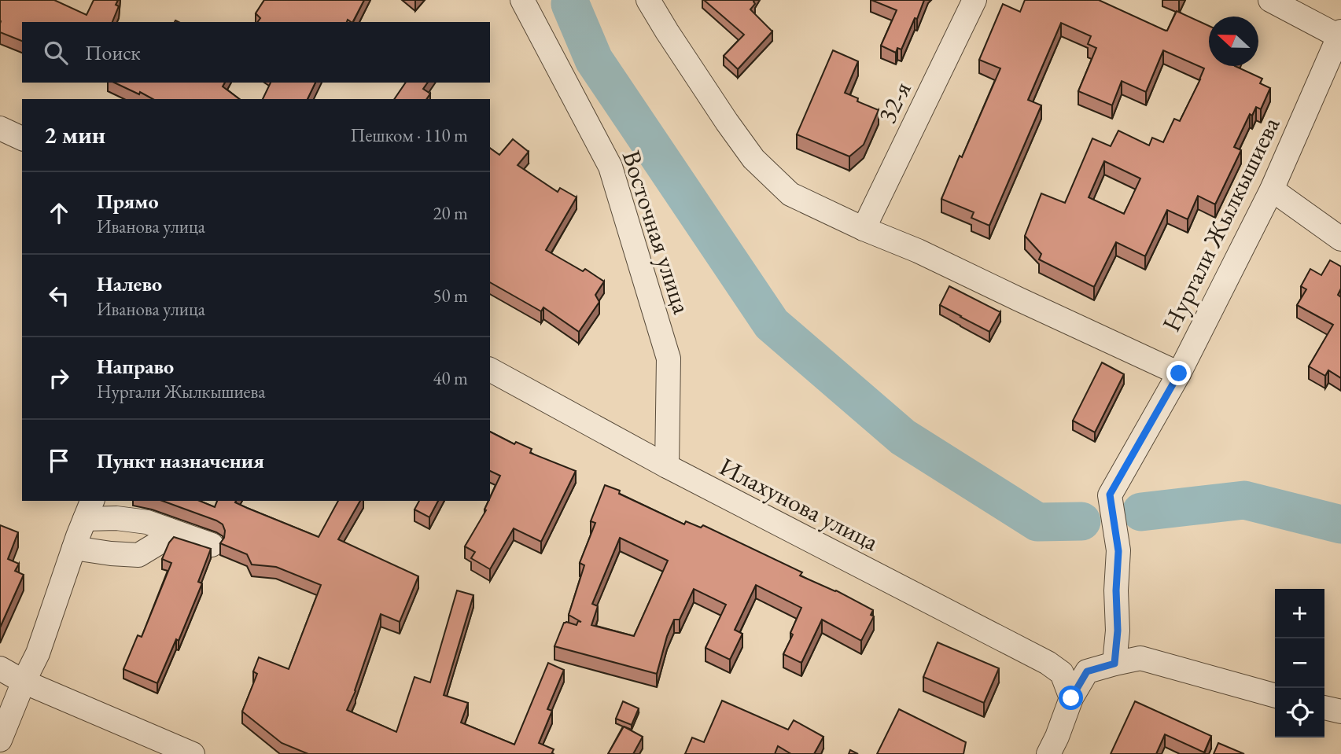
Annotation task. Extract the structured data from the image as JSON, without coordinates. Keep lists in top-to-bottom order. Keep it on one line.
{"streets":{"street":["32-я","Нургали Жылкышиева","Восточная улица","Илахунова улица"]},"crossings":[["Восточная улица","Илахунова улица"]],"north":"left","page":{"search":"Поиск","heading":["2 мин","Пешком · 110 m"],"list":[["Прямо","Иванова улица","20 m"],["Налево","Иванова улица","50 m"],["Направо","Нургали Жылкышиева","40 m"],"Пункт назначения"],"map_buttons":["+","−"]}}
